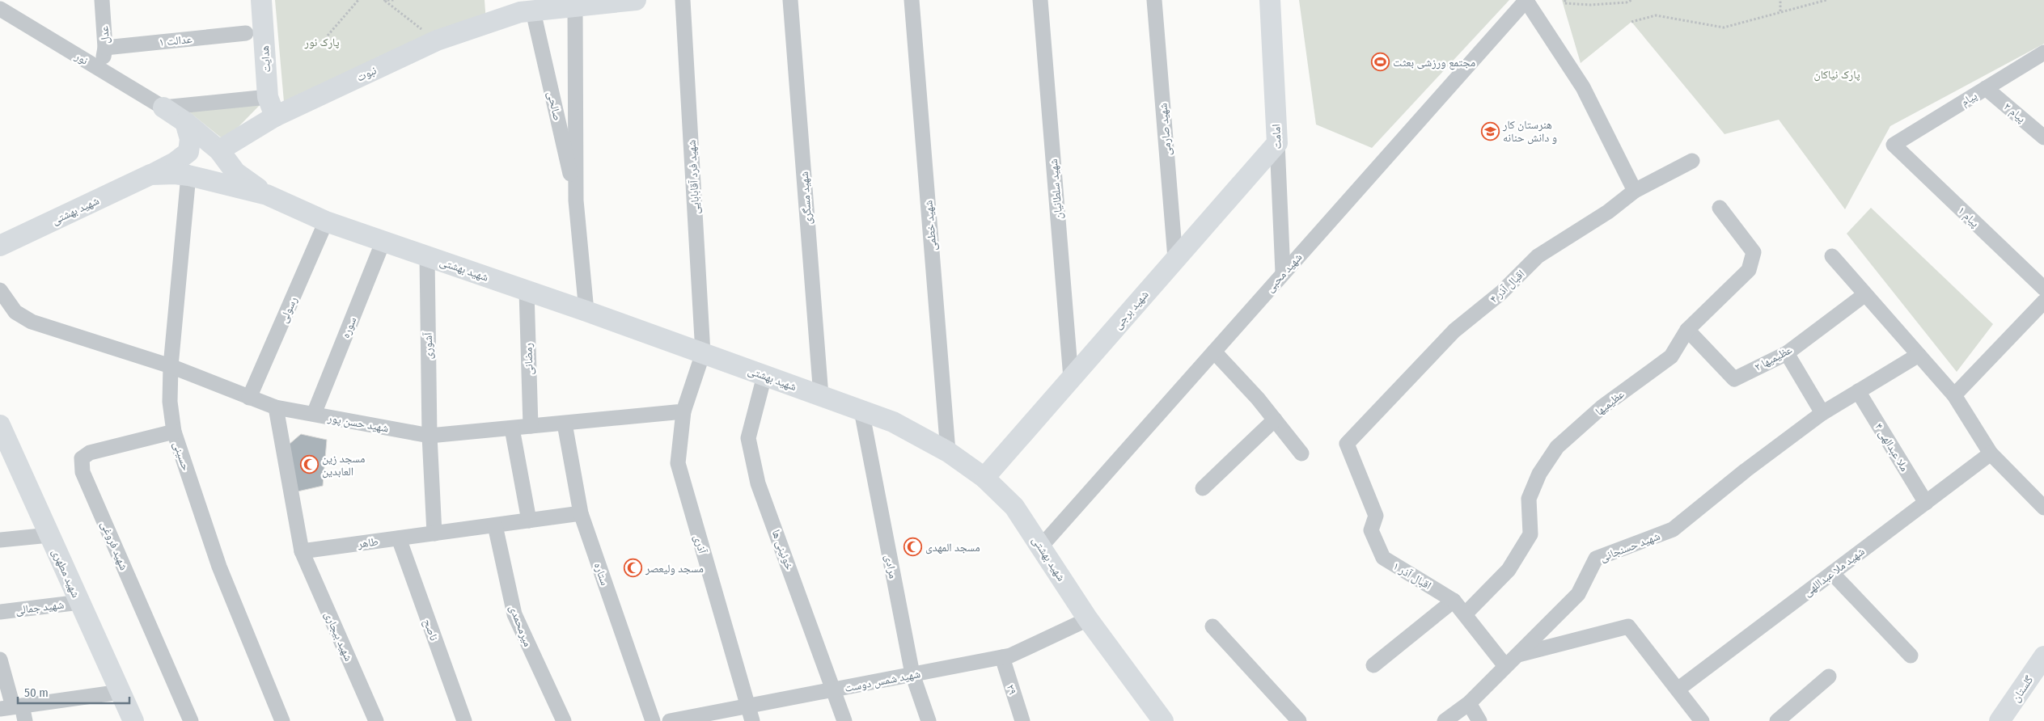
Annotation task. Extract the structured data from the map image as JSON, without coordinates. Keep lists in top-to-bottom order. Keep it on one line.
{"streets":{"street":["عدل","عدالت ۱","نور","هدایت","نبوت","پیام","صالحی","پیام ۲","شهید صارمی","امامت","شهید فرد آقابابایی","شهید سلطانیان","شهید مسگری","شهید بهشتی","پیام ۱","شهید خطمی","شهید محبی","اقبال آذر ۴","رسولی","شهید برجی","سوره","آشوری","عظیمیها ۲","رمضانی","عظیمیها","شهید حسن پور","ملا عبدالهی ۴","حسینی","طاهر","آذری","شهید فروغی","شهید حسنجانی","خوئینی ها","مرادی","شهید ملا عبداللهی","شهید مطهری","ستاره","اقبال آذر ۱","شهید جمالی","میرمحمدی","ناصح","شهید بیجاری","شهید شمس دوست","گلستان","۲۹"]},"crossings":[["عدل","عدالت ۱"],["عدل","نور"],["نور","شهید بهشتی"],["هدایت","نبوت"],["نبوت","صالحی"],["نبوت","شهید بهشتی"],["پیام","پیام ۲"],["پیام","پیام ۱"],["صالحی","شهید بهشتی"],["شهید صارمی","شهید برجی"],["امامت","شهید محبی"],["امامت","شهید برجی"],["شهید فرد آقابابایی","شهید بهشتی"],["شهید سلطانیان","شهید برجی"],["شهید مسگری","شهید بهشتی"],["شهید بهشتی","شهید خطمی"],["شهید بهشتی","شهید محبی"],["شهید بهشتی","رسولی"],["شهید بهشتی","شهید برجی"],["شهید بهشتی","سوره"],["شهید بهشتی","آشوری"],["شهید بهشتی","رمضانی"],["شهید بهشتی","حسینی"],["شهید بهشتی","خوئینی ها"],["شهید بهشتی","مرادی"],["شهید بهشتی","شهید شمس دوست"],["اقبال آذر ۴","اقبال آذر ۱"],["رسولی","شهید حسن پور"],["سوره","شهید حسن پور"],["آشوری","شهید حسن پور"],["آشوری","طاهر"],["عظیمیها ۲","عظیمیها"],["رمضانی","شهید حسن پور"],["عظیمیها","اقبال آذر ۱"],["شهید حسن پور","حسینی"],["شهید حسن پور","آذری"],["شهید حسن پور","ستاره"],["ملا عبدالهی ۴","شهید حسنجانی"],["ملا عبدالهی ۴","شهید ملا عبداللهی"],["حسینی","شهید فروغی"],["طاهر","ستاره"],["طاهر","میرمحمدی"],["طاهر","ناصح"],["طاهر","شهید بیجاری"],["آذری","شهید شمس دوست"],["شهید حسنجانی","اقبال آذر ۱"],["خوئینی ها","شهید شمس دوست"],["مرادی","شهید شمس دوست"],["شهید مطهری","شهید جمالی"],["شهید شمس دوست","۲۹"]],"parks":["پارک نور","پارک نیاکان"],"places":{"sports":["مجتمع ورزشی بعثت"],"school or university":["هنرستان کار و دانش حنانه"],"mosque":["مسجد زین العابدین","مسجد المهدی","مسجد ولیعصر"]},"scale_bar":"50 m"}
